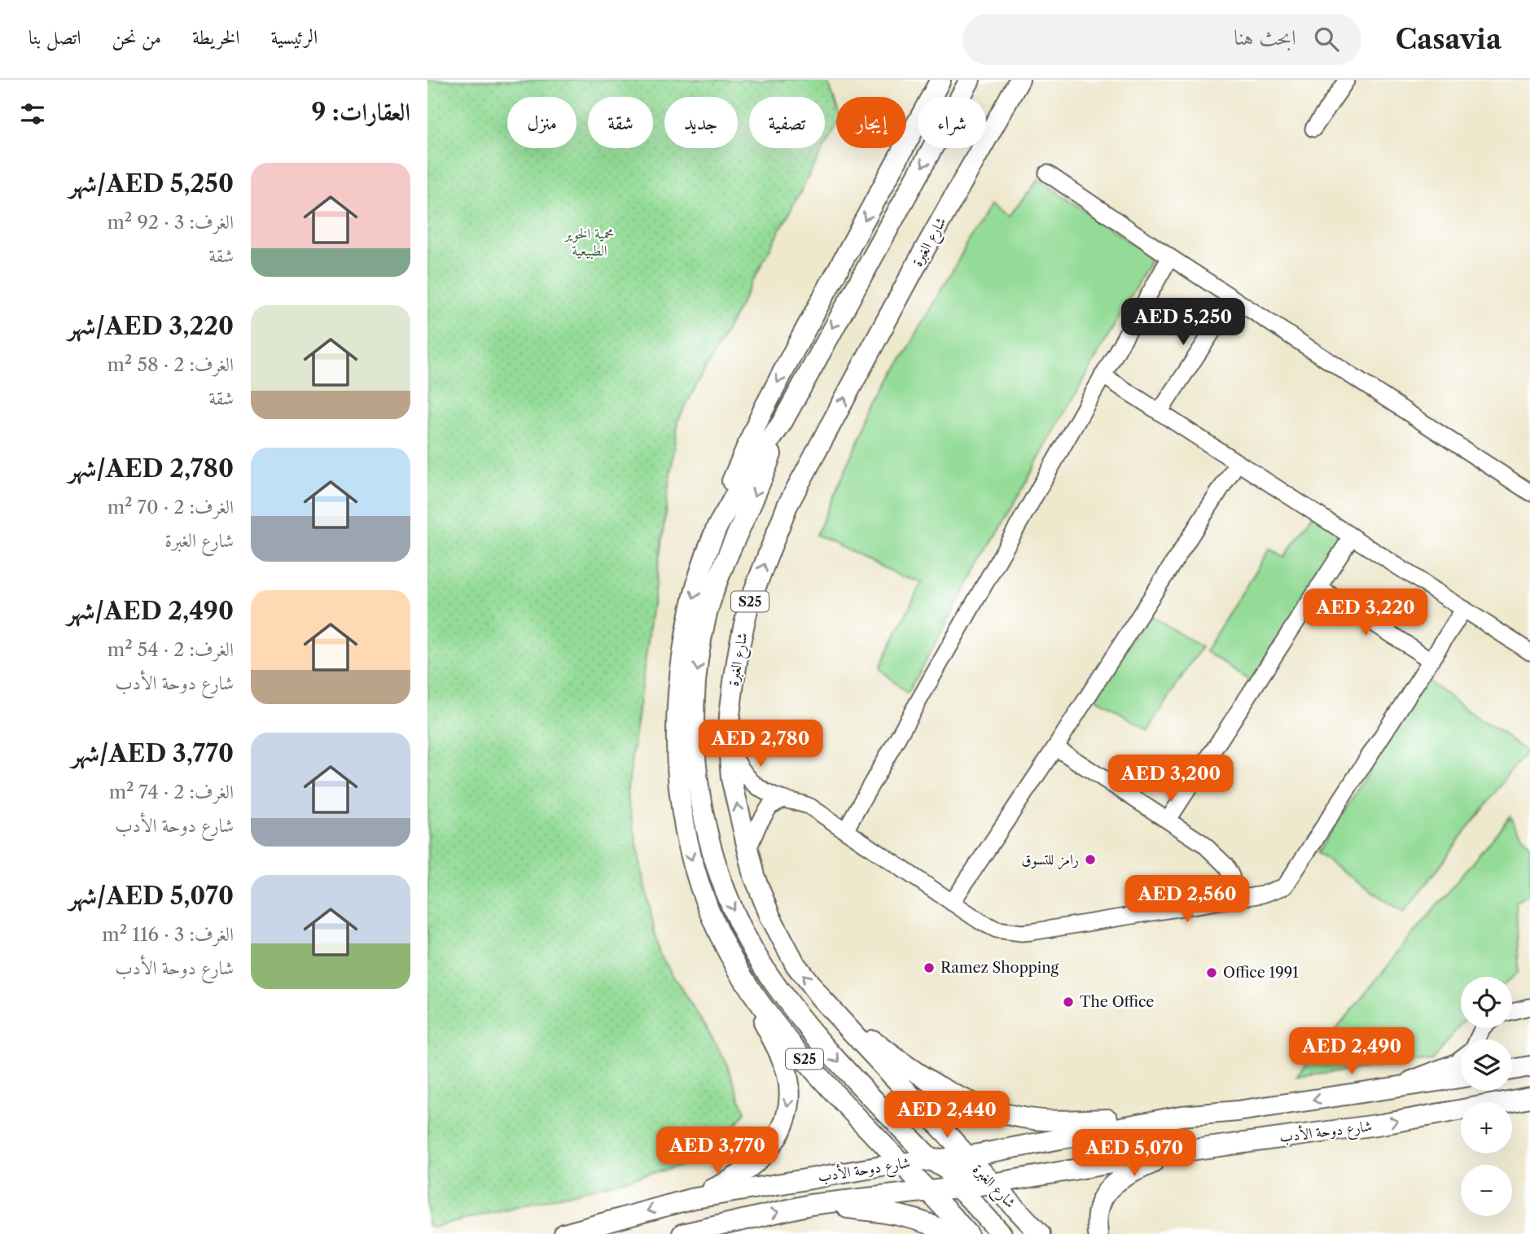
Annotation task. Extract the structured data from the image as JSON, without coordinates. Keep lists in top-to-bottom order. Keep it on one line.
{"streets":{"main road":["شارع الغبرة","S25","شارع دوحة الأدب"]},"crossings":[["شارع الغبرة","شارع دوحة الأدب"],["S25","شارع دوحة الأدب"]],"parks":["محمية الخوير الطبيعية"],"places":["رامز للتسوق","Ramez Shopping","Office 1991","The Office"],"page":{"header":"Casavia","search":"ابحث هنا","nav":["الرئيسية","الخريطة","من نحن","اتصل بنا"],"heading":"العقارات: 9","chip":["شراء","إيجار","تصفية","جديد","شقة","منزل"],"list":[{"name":"AED 5,250/شهر","note":"الغرف: 3 · 92 m² · شقة"},{"name":"AED 3,220/شهر","note":"الغرف: 2 · 58 m² · شقة"},{"name":"AED 2,780/شهر","note":"الغرف: 2 · 70 m² · شارع الغبرة"},{"name":"AED 2,490/شهر","note":"الغرف: 2 · 54 m² · شارع دوحة الأدب"},{"name":"AED 3,770/شهر","note":"الغرف: 2 · 74 m² · شارع دوحة الأدب"},{"name":"AED 5,070/شهر","note":"الغرف: 3 · 116 m² · شارع دوحة الأدب"}],"price":["AED 5,250","AED 3,220","AED 2,780","AED 3,200","AED 2,560","AED 2,490","AED 2,440","AED 3,770","AED 5,070"],"map_buttons":["+","−"]}}
